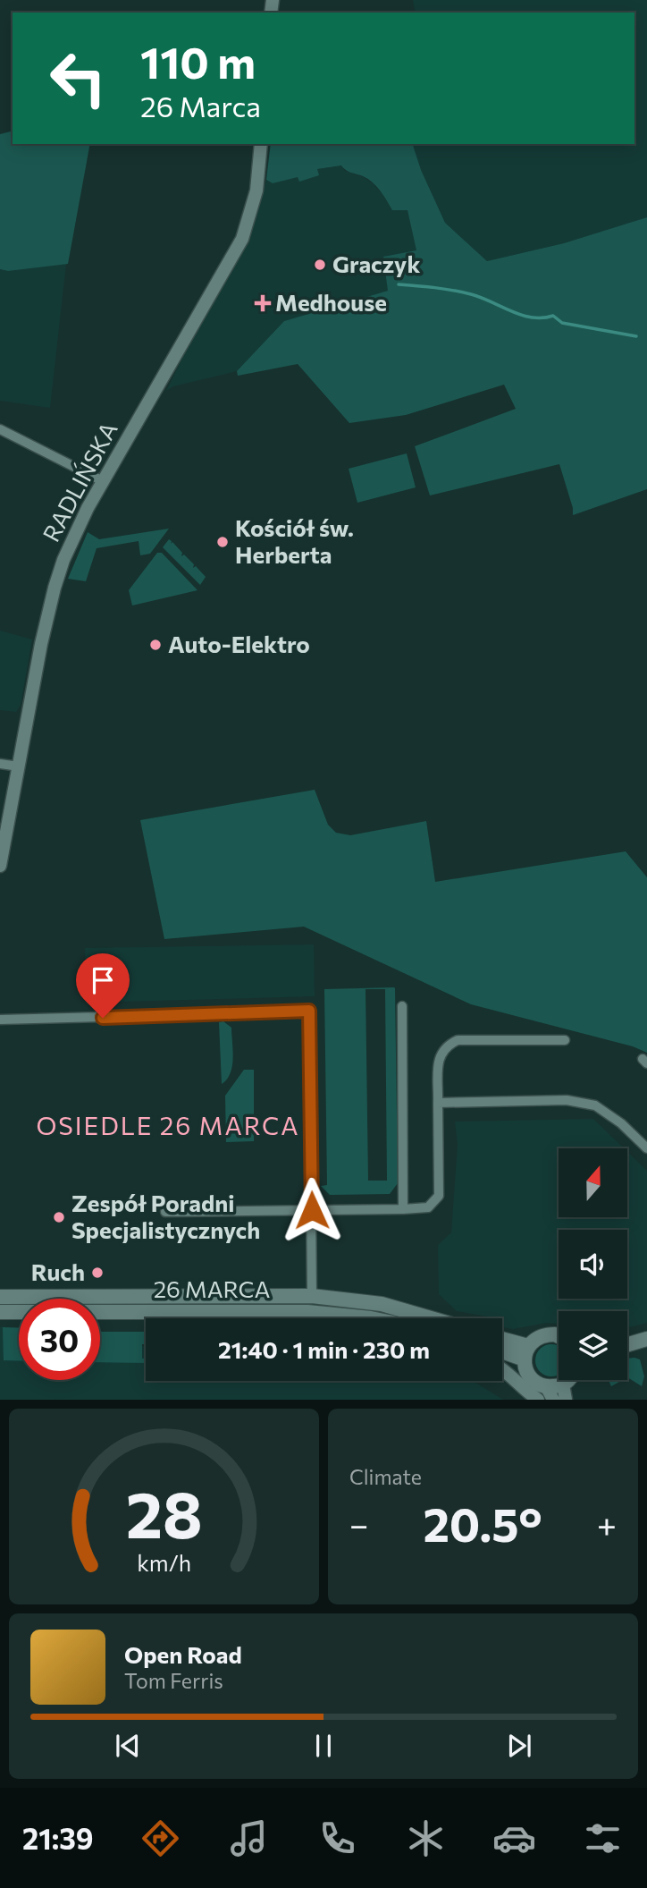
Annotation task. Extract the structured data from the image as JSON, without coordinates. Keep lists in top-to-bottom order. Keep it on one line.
{"streets":{"main road":["26 MARCA"],"street":["RADLIŃSKA"]},"districts":["OSIEDLE 26 MARCA"],"places":{"other":["Graczyk","Kościół św. Herberta","Auto-Elektro","Zespół Poradni Specjalistycznych","Ruch"],"health":["Medhouse"]},"north":"top","page":{"turn":["110 m","26 Marca"],"limit":"30","trip":"21:40 · 1 min · 230 m","tile":"Climate","heat":["−","20.5°","+"],"song":["Open Road","Tom Ferris"],"tabs":"21:39","gauge":["28","km/h"]}}
